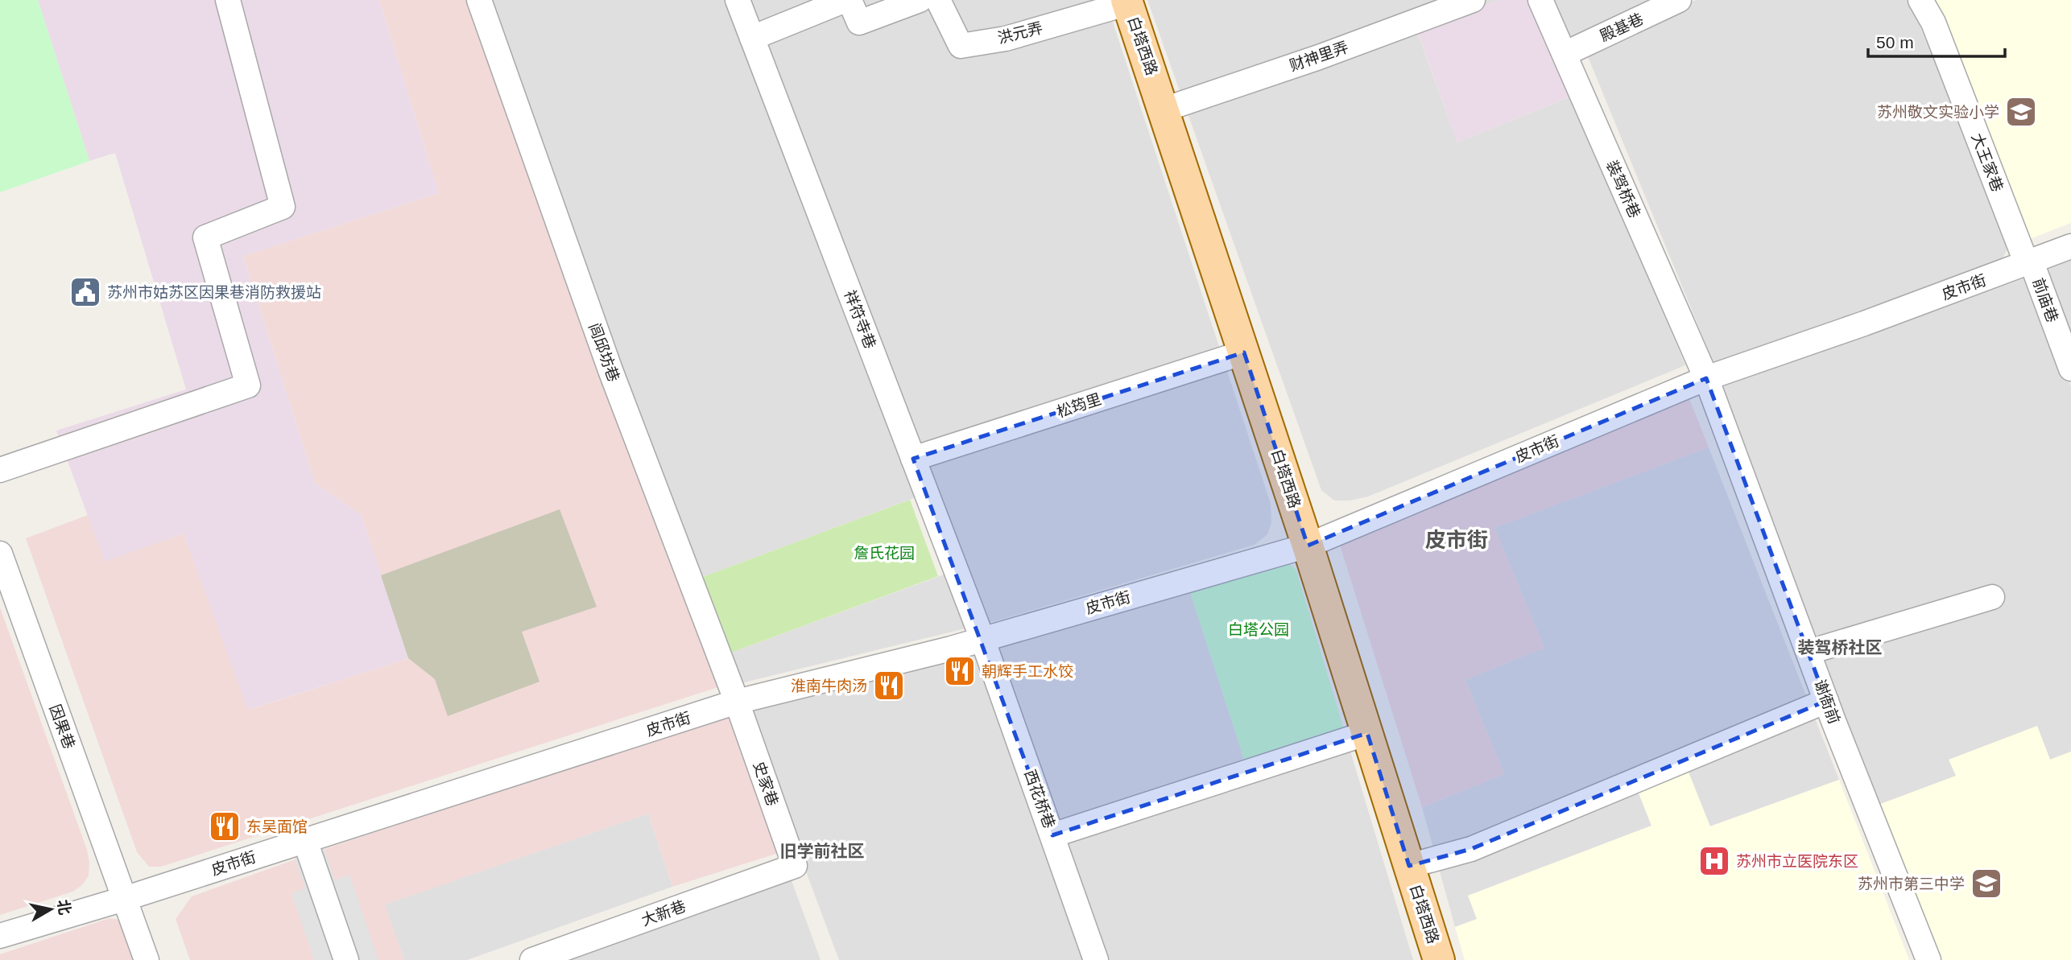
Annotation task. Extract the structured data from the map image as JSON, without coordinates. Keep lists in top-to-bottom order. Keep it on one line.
{"streets":{"main road":["白塔西路"],"street":["殿基巷","洪元弄","财神里弄","大王家巷","装驾桥巷","皮市街","前庙巷","祥符寺巷","闾邱坊巷","松筠里","谢衙前","因果巷","史家巷","西花桥巷","大新巷"]},"crossings":[["殿基巷","装驾桥巷"],["洪元弄","白塔西路"],["白塔西路","财神里弄"],["白塔西路","皮市街"],["白塔西路","松筠里"],["大王家巷","皮市街"],["大王家巷","前庙巷"],["装驾桥巷","皮市街"],["装驾桥巷","谢衙前"],["皮市街","前庙巷"],["皮市街","祥符寺巷"],["皮市街","闾邱坊巷"],["皮市街","谢衙前"],["皮市街","因果巷"],["皮市街","史家巷"],["皮市街","西花桥巷"],["祥符寺巷","松筠里"],["祥符寺巷","西花桥巷"],["闾邱坊巷","史家巷"],["史家巷","大新巷"]],"districts":["皮市街","装驾桥社区","旧学前社区"],"parks":["詹氏花园","白塔公园"],"places":{"school or university":["苏州敬文实验小学","苏州市第三中学"],"public building":["苏州市姑苏区因果巷消防救援站"],"restaurant":["朝辉手工水饺","淮南牛肉汤","东吴面馆"],"hospital":["苏州市立医院东区"]},"scale_bar":"50 m","north":"right"}
